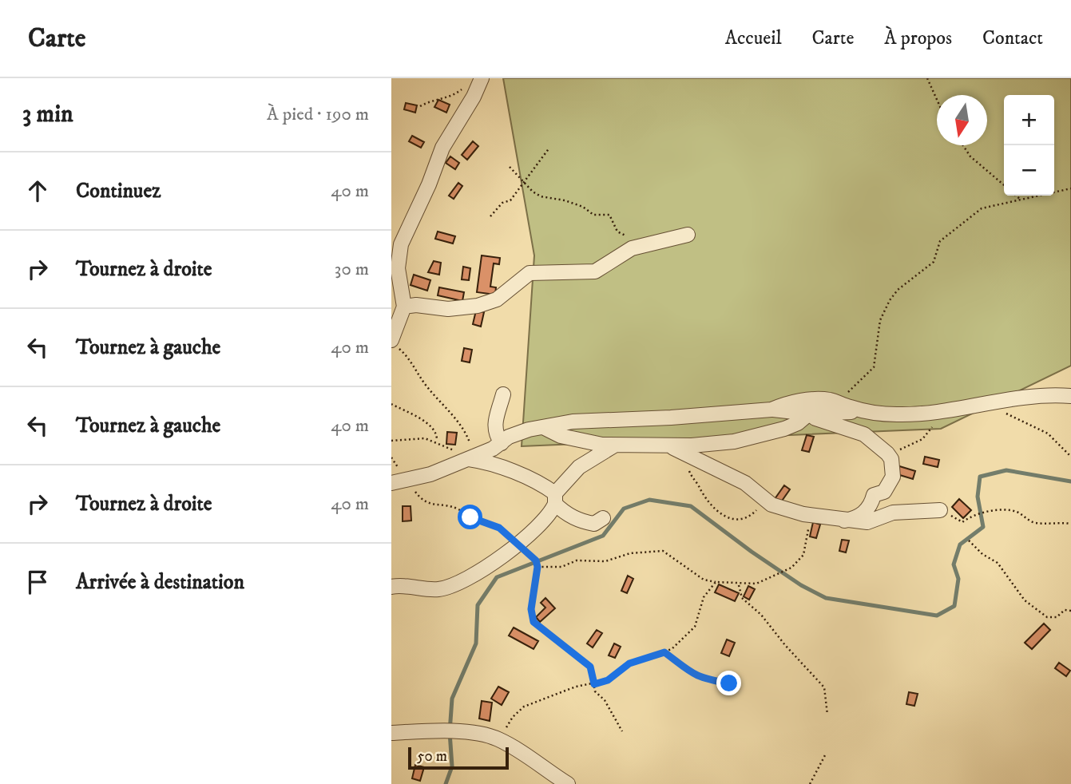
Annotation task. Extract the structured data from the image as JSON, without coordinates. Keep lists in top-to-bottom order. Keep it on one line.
{"scale_bar":"50 m","north":"bottom","page":{"header":"Carte","nav":["Accueil","Carte","À propos","Contact"],"heading":["3 min","À pied · 190 m"],"map_buttons":["+","−"],"list":[["Continuez","40 m"],["Tournez à droite","30 m"],["Tournez à gauche","40 m"],["Tournez à gauche","40 m"],["Tournez à droite","40 m"],"Arrivée à destination"],"scale":"50 m"}}
